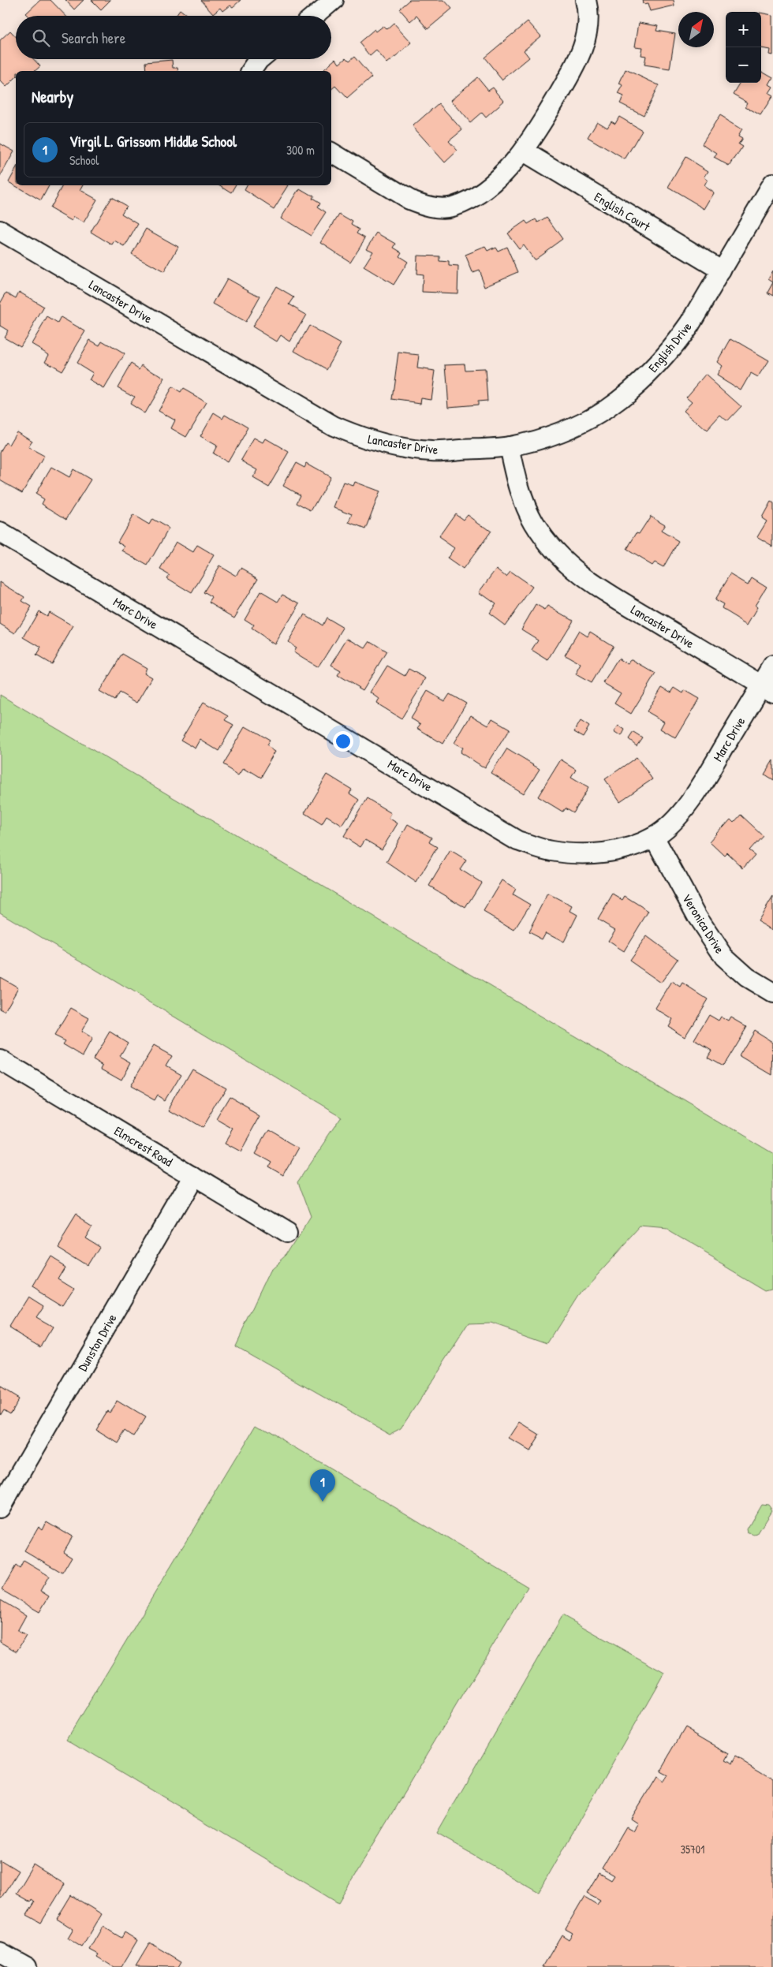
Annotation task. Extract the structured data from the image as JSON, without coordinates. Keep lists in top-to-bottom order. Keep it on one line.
{"streets":{"street":["English Court","Lancaster Drive","English Drive","Marc Drive","Veronica Drive","Elmcrest Road","Dunston Drive"]},"crossings":[["English Court","English Drive"],["Lancaster Drive","English Drive"],["Lancaster Drive","Marc Drive"],["Marc Drive","Veronica Drive"],["Elmcrest Road","Dunston Drive"]],"house_numbers":["35701"],"north":"top right","page":{"map_buttons":["+","−"],"search":"Search here","heading":"Nearby","list":[{"mark":"1","name":"Virgil L. Grissom Middle School","note":"School","value":"300 m"}],"pins":"1"}}
